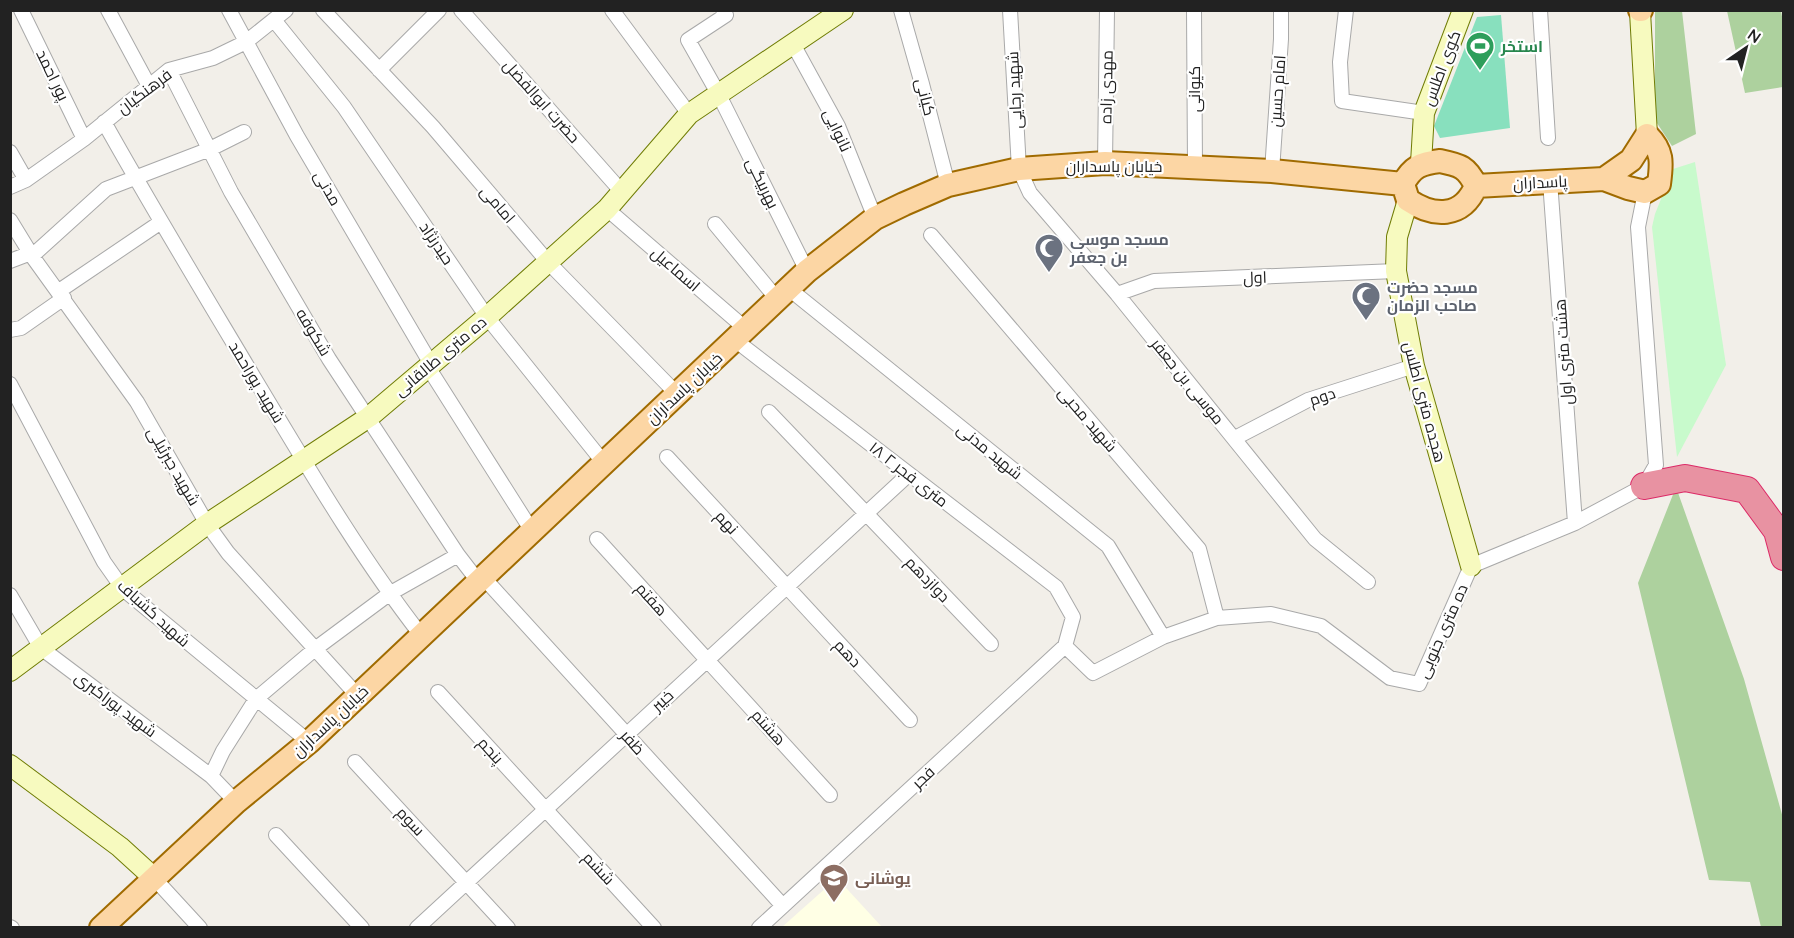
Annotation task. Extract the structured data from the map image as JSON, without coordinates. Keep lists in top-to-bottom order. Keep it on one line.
{"streets":{"main road":["خیابان پاسداران","پاسداران"],"street":["کوی اطلس","پور احمد","مهدی زاده","کیوانی","شهید رجایی","فرهنگیان","امام حسین","کیانی","حضرت ابوالفضل","نانوایی","بهربیگی","مدنی","امامی","حیدرنژاد","اسماعیل","اول","شکوفه","هشت متری اول","ده متری طالقانی","موسی بن جعفر","شهید پوراحمد","دوم","هجده متری اطلس","شهید محبی","شهید مدنی","شهید جبرئیلی","۱۸ متری فجر ۲","نهم","دوازدهم","هفتم","شهید کشباف","ده متری جنوبی","دهم","خیبر","شهید پوراکبری","هشتم","ظفر","پنجم","فجر","سوم","ششم"]},"crossings":[["کوی اطلس","خیابان پاسداران"],["کوی اطلس","پاسداران"],["کوی اطلس","هجده متری اطلس"],["پور احمد","فرهنگیان"],["مهدی زاده","خیابان پاسداران"],["کیوانی","خیابان پاسداران"],["شهید رجایی","خیابان پاسداران"],["شهید رجایی","موسی بن جعفر"],["فرهنگیان","مدنی"],["فرهنگیان","حیدرنژاد"],["فرهنگیان","شکوفه"],["فرهنگیان","شهید پوراحمد"],["امام حسین","خیابان پاسداران"],["کیانی","خیابان پاسداران"],["حضرت ابوالفضل","ده متری طالقانی"],["نانوایی","خیابان پاسداران"],["نانوایی","ده متری طالقانی"],["خیابان پاسداران","پاسداران"],["خیابان پاسداران","بهربیگی"],["خیابان پاسداران","مدنی"],["خیابان پاسداران","امامی"],["خیابان پاسداران","حیدرنژاد"],["خیابان پاسداران","اسماعیل"],["خیابان پاسداران","شکوفه"],["خیابان پاسداران","موسی بن جعفر"],["خیابان پاسداران","شهید پوراحمد"],["خیابان پاسداران","هجده متری اطلس"],["خیابان پاسداران","شهید مدنی"],["خیابان پاسداران","شهید جبرئیلی"],["خیابان پاسداران","۱۸ متری فجر ۲"],["خیابان پاسداران","شهید کشباف"],["خیابان پاسداران","شهید پوراکبری"],["خیابان پاسداران","ظفر"],["پاسداران","هشت متری اول"],["پاسداران","هجده متری اطلس"],["بهربیگی","ده متری طالقانی"],["مدنی","ده متری طالقانی"],["امامی","ده متری طالقانی"],["حیدرنژاد","ده متری طالقانی"],["اسماعیل","ده متری طالقانی"],["اسماعیل","۱۸ متری فجر ۲"],["اول","موسی بن جعفر"],["اول","هجده متری اطلس"],["شکوفه","ده متری طالقانی"],["شکوفه","ظفر"],["هشت متری اول","ده متری جنوبی"],["ده متری طالقانی","شهید پوراحمد"],["ده متری طالقانی","شهید جبرئیلی"],["ده متری طالقانی","شهید کشباف"],["ده متری طالقانی","شهید پوراکبری"],["موسی بن جعفر","دوم"],["دوم","هجده متری اطلس"],["هجده متری اطلس","ده متری جنوبی"],["شهید محبی","ده متری جنوبی"],["شهید مدنی","ده متری جنوبی"],["۱۸ متری فجر ۲","ده متری جنوبی"],["۱۸ متری فجر ۲","خیبر"],["۱۸ متری فجر ۲","فجر"],["نهم","دهم"],["نهم","خیبر"],["دوازدهم","خیبر"],["هفتم","خیبر"],["هفتم","هشتم"],["ده متری جنوبی","فجر"],["دهم","خیبر"],["خیبر","هشتم"],["خیبر","ظفر"],["خیبر","پنجم"],["خیبر","سوم"],["خیبر","ششم"],["ظفر","فجر"],["پنجم","ششم"]],"places":{"sports":["استخر"],"mosque":["مسجد موسی بن جعفر","مسجد حضرت صاحب الزمان"],"school or university":["یوشانی"]},"north":"top right"}
